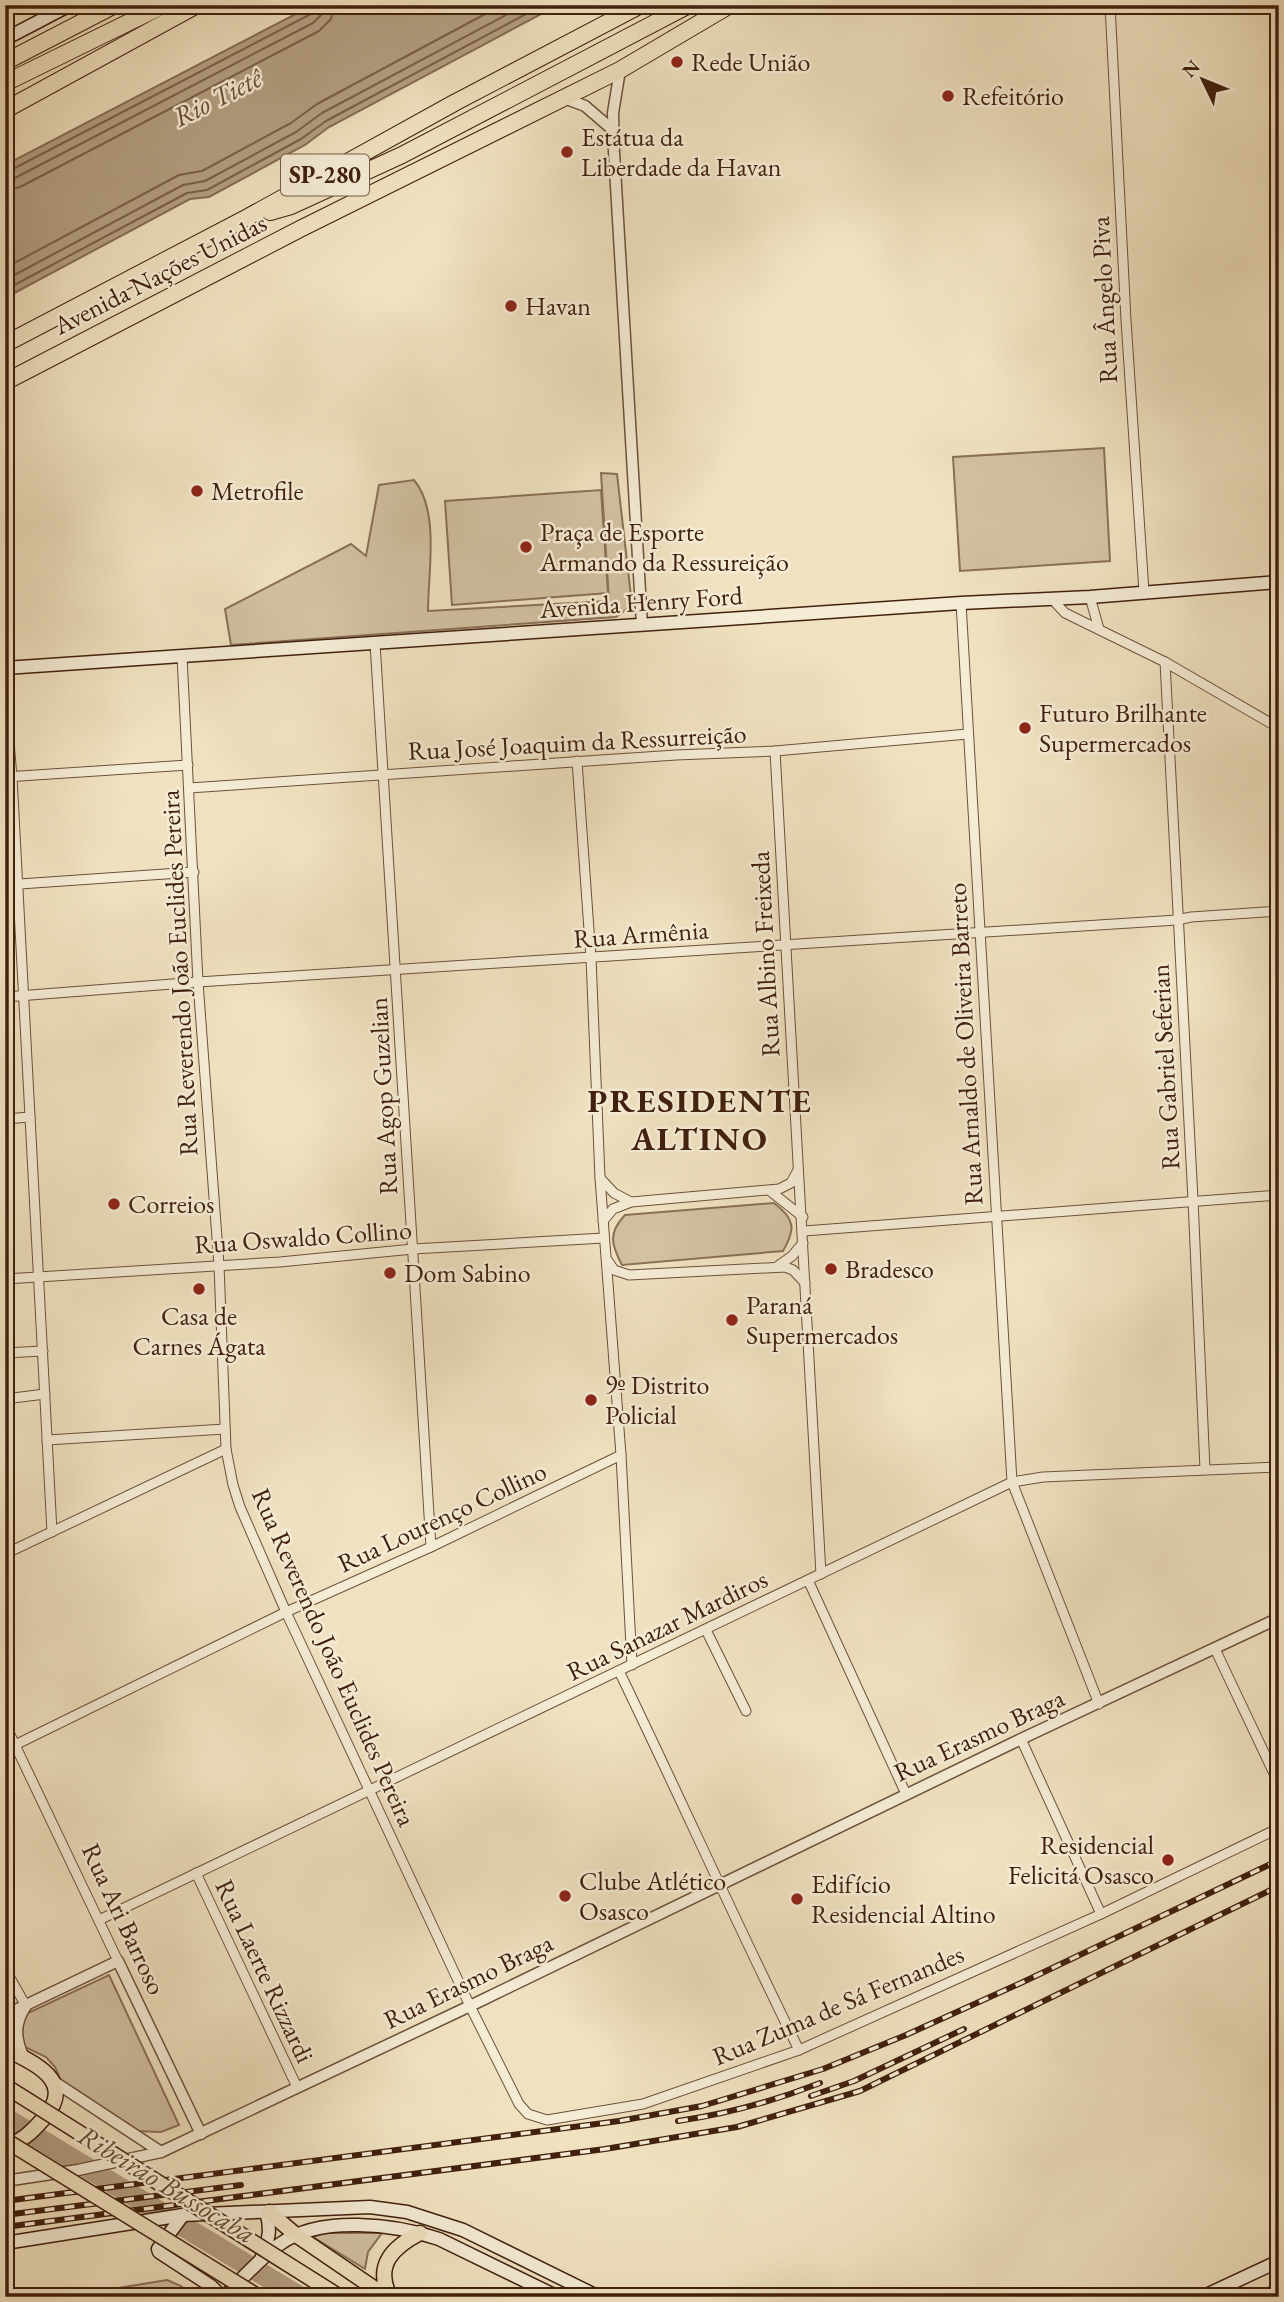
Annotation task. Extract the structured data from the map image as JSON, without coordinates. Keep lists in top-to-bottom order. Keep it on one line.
{"streets":{"highway":["SP-280","Avenida Nações Unidas"],"main road":["Avenida Henry Ford"],"street":["Rua Ângelo Piva","Rua José Joaquim da Ressurreição","Rua Armênia","Rua Albino Freixeda","Rua Reverendo João Euclides Pereira","Rua Arnaldo de Oliveira Barreto","Rua Gabriel Seferian","Rua Agop Guzelian","Rua Oswaldo Collino","Rua Lourenço Collino","Rua Sanazar Mardiros","Rua Erasmo Braga","Rua Ari Barroso","Rua Laerte Rizzardi","Rua Zuma de Sá Fernandes"]},"crossings":[["Rua Ângelo Piva","Avenida Henry Ford"],["Avenida Henry Ford","Rua Reverendo João Euclides Pereira"],["Avenida Henry Ford","Rua Arnaldo de Oliveira Barreto"],["Avenida Henry Ford","Rua Agop Guzelian"],["Rua José Joaquim da Ressurreição","Rua Albino Freixeda"],["Rua José Joaquim da Ressurreição","Rua Reverendo João Euclides Pereira"],["Rua José Joaquim da Ressurreição","Rua Arnaldo de Oliveira Barreto"],["Rua José Joaquim da Ressurreição","Rua Agop Guzelian"],["Rua Armênia","Rua Albino Freixeda"],["Rua Armênia","Rua Reverendo João Euclides Pereira"],["Rua Armênia","Rua Arnaldo de Oliveira Barreto"],["Rua Armênia","Rua Gabriel Seferian"],["Rua Armênia","Rua Agop Guzelian"],["Rua Albino Freixeda","Rua Sanazar Mardiros"],["Rua Reverendo João Euclides Pereira","Rua Oswaldo Collino"],["Rua Reverendo João Euclides Pereira","Rua Lourenço Collino"],["Rua Reverendo João Euclides Pereira","Rua Sanazar Mardiros"],["Rua Reverendo João Euclides Pereira","Rua Erasmo Braga"],["Rua Reverendo João Euclides Pereira","Rua Zuma de Sá Fernandes"],["Rua Arnaldo de Oliveira Barreto","Rua Sanazar Mardiros"],["Rua Arnaldo de Oliveira Barreto","Rua Erasmo Braga"],["Rua Gabriel Seferian","Rua Sanazar Mardiros"],["Rua Agop Guzelian","Rua Oswaldo Collino"],["Rua Agop Guzelian","Rua Lourenço Collino"],["Rua Lourenço Collino","Rua Ari Barroso"],["Rua Sanazar Mardiros","Rua Ari Barroso"],["Rua Sanazar Mardiros","Rua Laerte Rizzardi"],["Rua Erasmo Braga","Rua Ari Barroso"],["Rua Erasmo Braga","Rua Laerte Rizzardi"]],"districts":["PRESIDENTE ALTINO"],"water":["Rio Tietê","Ribeirão Bussocaba"],"places":["Rede União","Refeitório","Estátua da Liberdade da Havan","Havan","Metrofile","Praça de Esporte Armando da Ressureição","Futuro Brilhante Supermercados","Correios","Bradesco","Dom Sabino","Casa de Carnes Ágata","Paraná Supermercados","9º Distrito Policial","Residencial Felicitá Osasco","Clube Atlético Osasco","Edifício Residencial Altino"],"north":"top left"}
